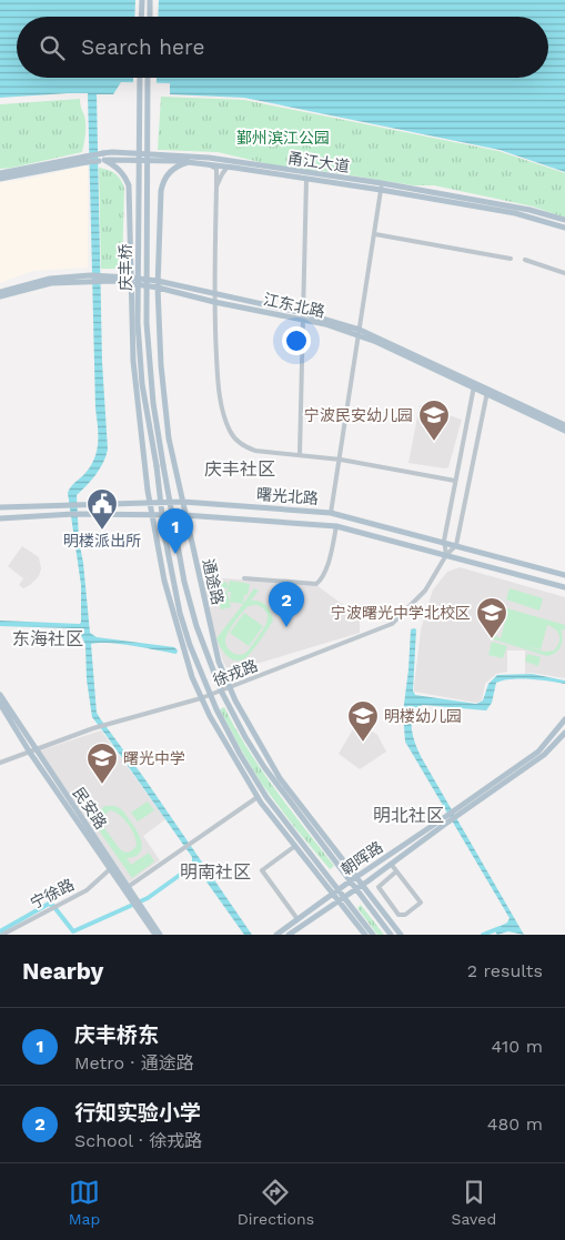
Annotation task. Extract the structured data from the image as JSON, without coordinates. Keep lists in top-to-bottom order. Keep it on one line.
{"streets":{"main road":["甬江大道","庆丰桥","江东北路","曙光北路","通途路","民安路","朝晖路"],"street":["徐戎路","宁徐路"]},"crossings":[["甬江大道","通途路"],["庆丰桥","曙光北路"],["庆丰桥","通途路"],["江东北路","通途路"],["曙光北路","通途路"],["曙光北路","徐戎路"],["通途路","徐戎路"],["通途路","朝晖路"],["徐戎路","民安路"],["民安路","宁徐路"]],"districts":["庆丰社区","东海社区","明北社区","明南社区"],"parks":["鄞州滨江公园"],"places":{"school or university":["宁波民安幼儿园","宁波曙光中学北校区","明楼幼儿园","曙光中学"],"public building":["明楼派出所"]},"page":{"search":"Search here","pins":["1","2"],"heading":["Nearby","2 results"],"list":[{"mark":"1","name":"庆丰桥东","note":"Metro · 通途路","value":"410 m"},{"mark":"2","name":"行知实验小学","note":"School · 徐戎路","value":"480 m"}],"nav":["Map","Directions","Saved"]}}
